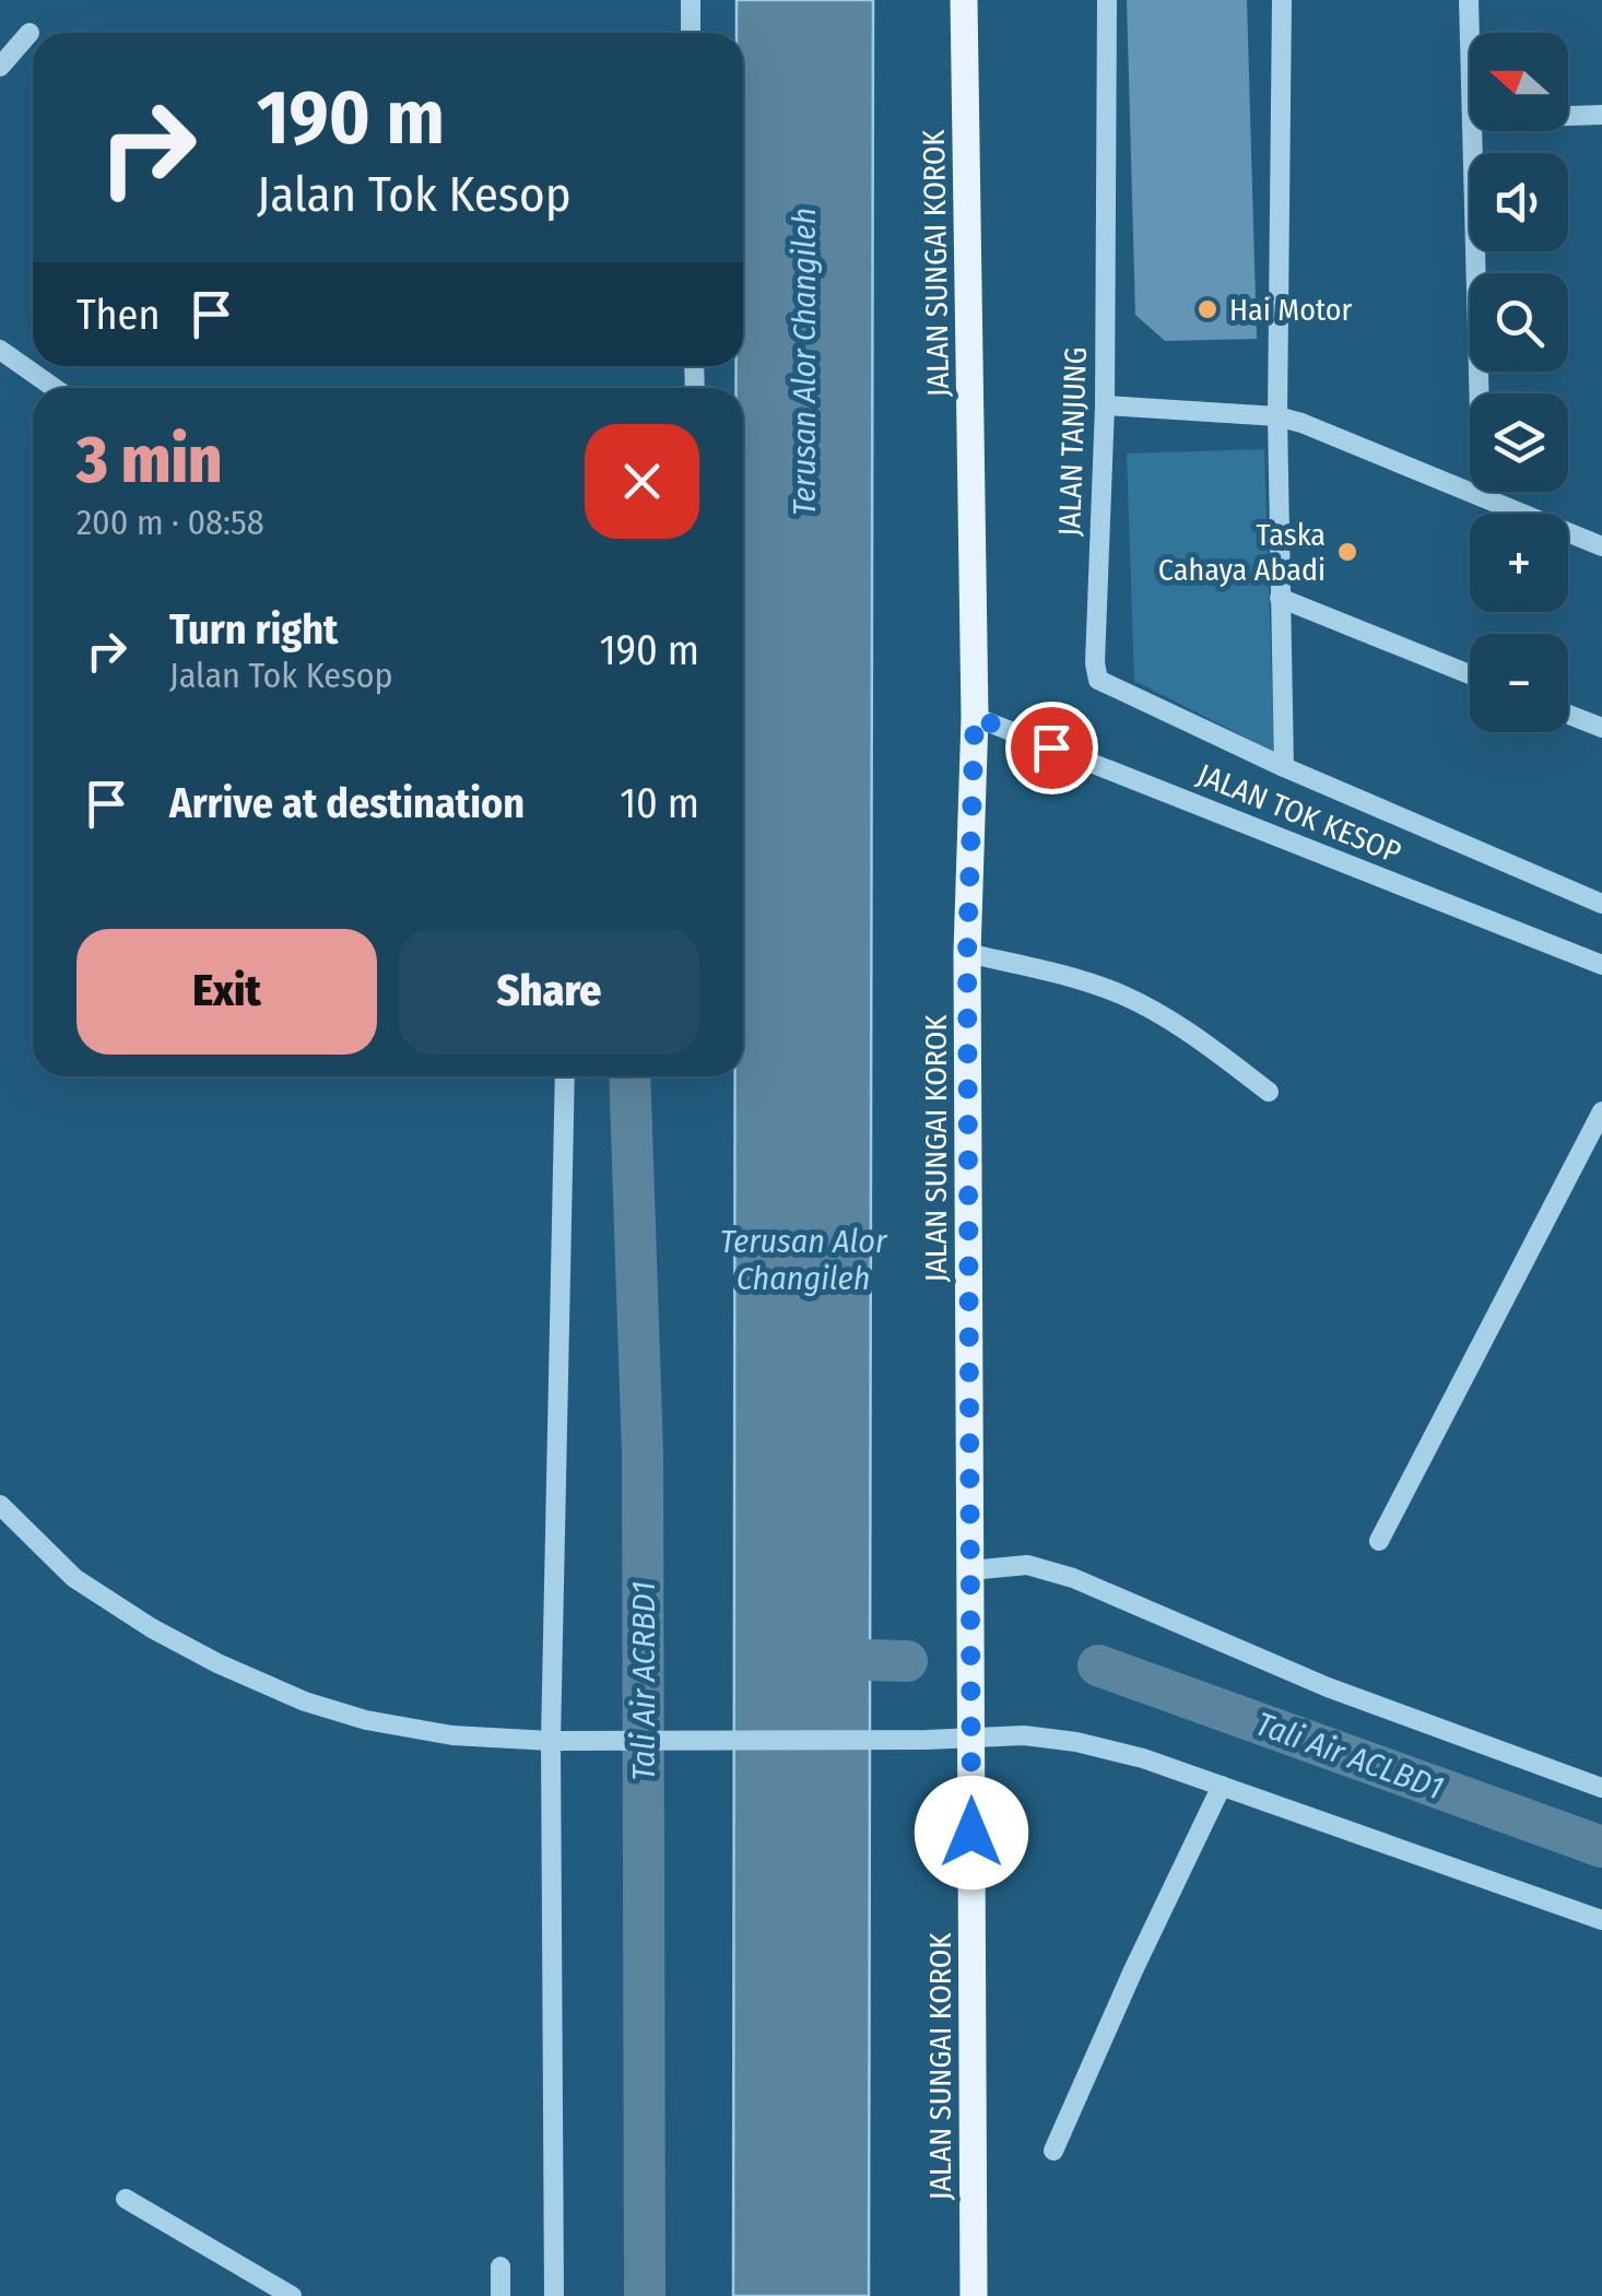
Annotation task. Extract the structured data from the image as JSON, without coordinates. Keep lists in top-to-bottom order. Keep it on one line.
{"streets":{"main road":["JALAN SUNGAI KOROK"],"street":["JALAN TANJUNG","JALAN TOK KESOP"]},"crossings":[["JALAN SUNGAI KOROK","JALAN TOK KESOP"]],"water":["Terusan Alor Changileh","Tali Air ACRBD1","Tali Air ACLBD1"],"places":["Hai Motor","Taska Cahaya Abadi"],"north":"left","page":{"map_buttons":["+","−"],"turn":["190 m","Jalan Tok Kesop"],"then":"Then","heading":["3 min","200 m · 08:58"],"list":[{"name":"Turn right","note":"Jalan Tok Kesop","value":"190 m"},{"name":"Arrive at destination","value":"10 m"}],"buttons":["Exit","Share"]}}
